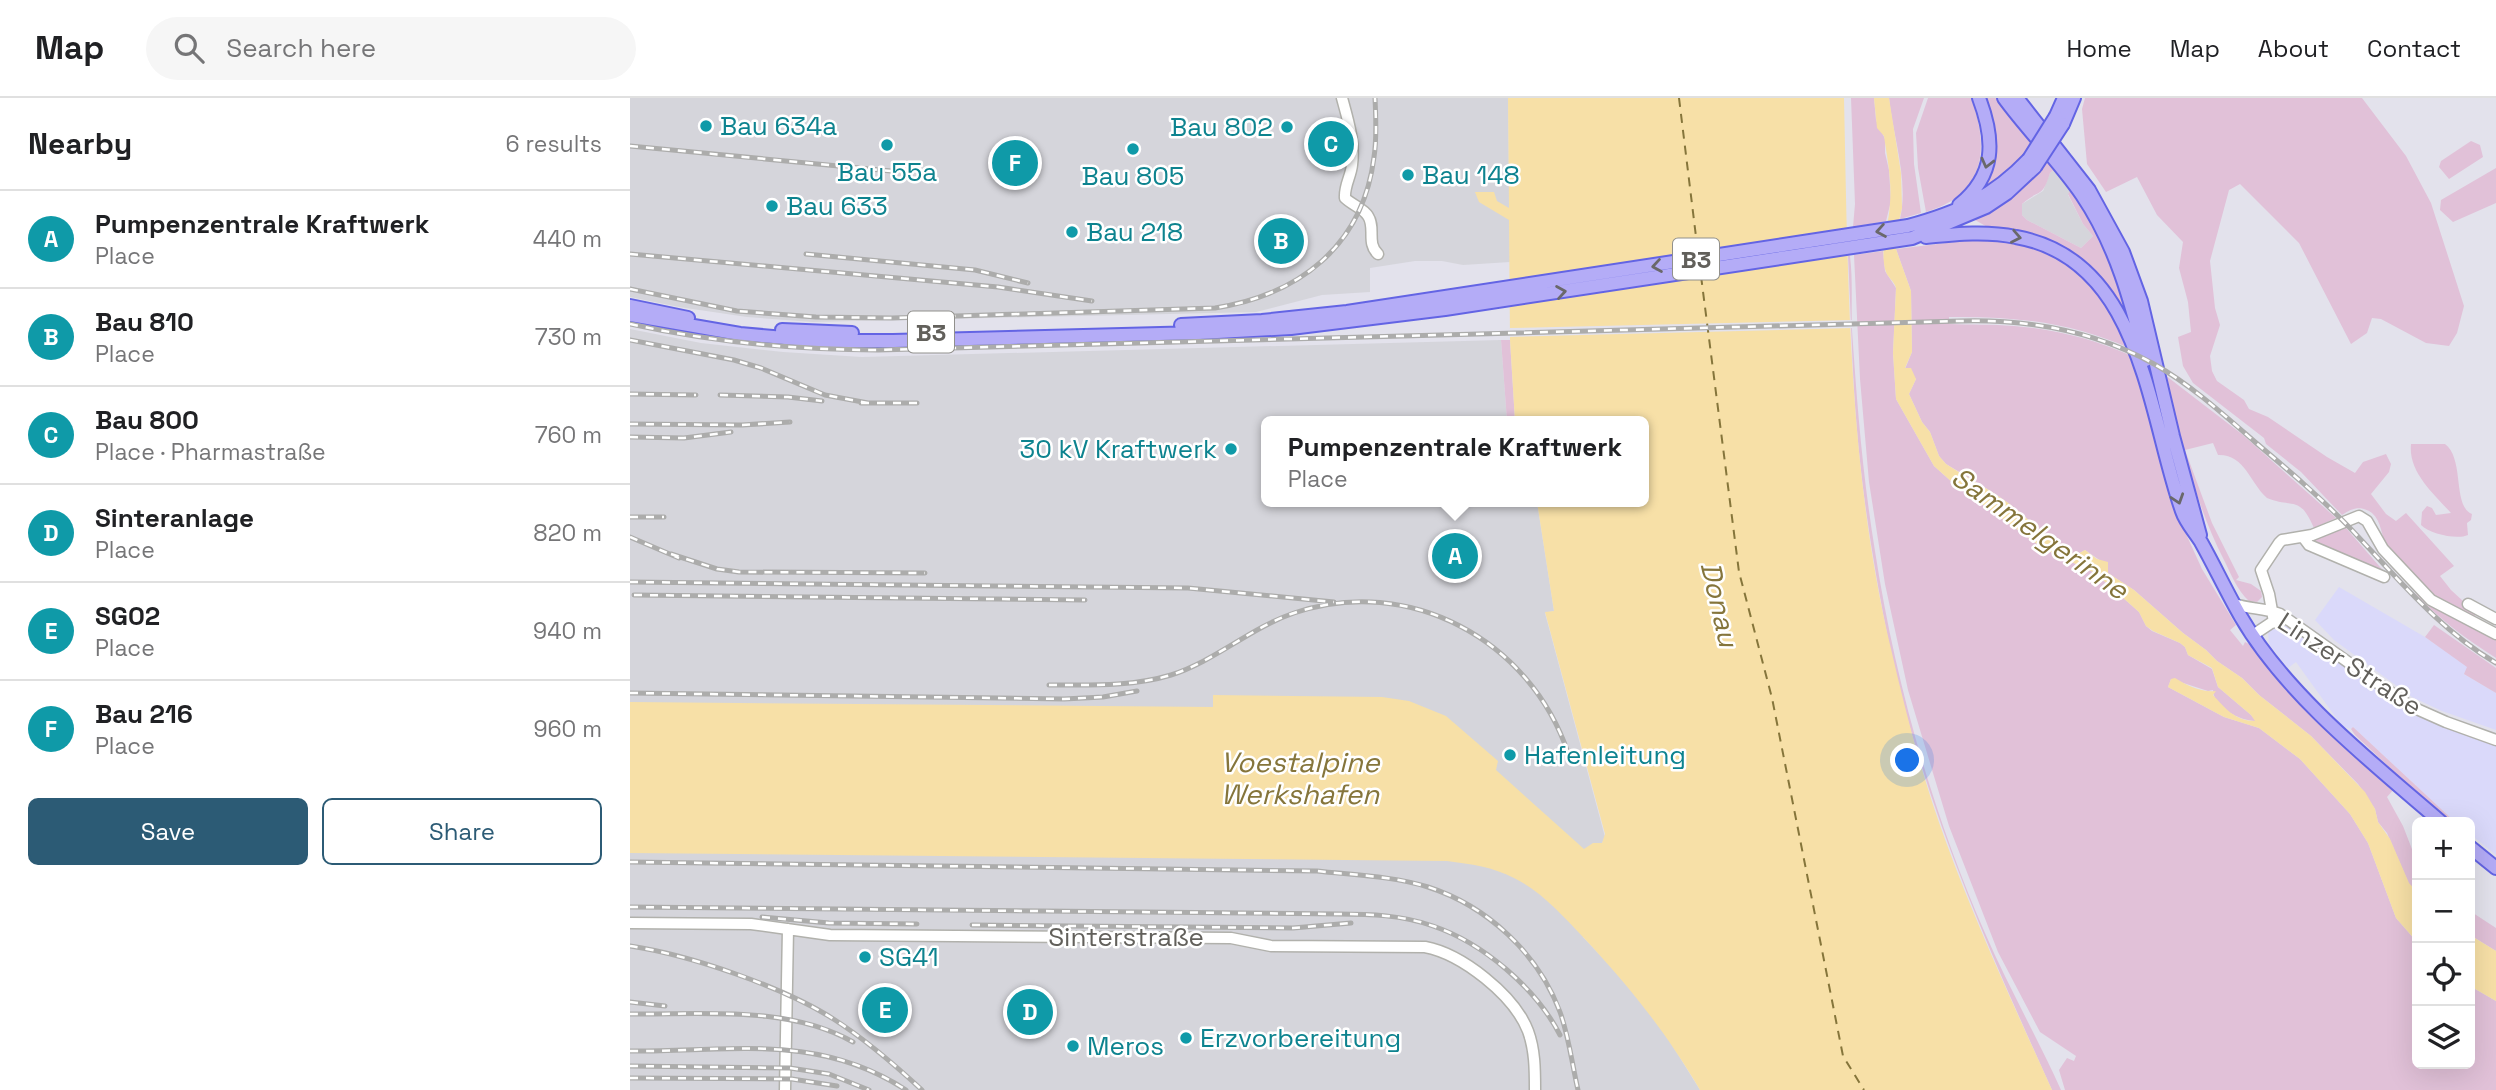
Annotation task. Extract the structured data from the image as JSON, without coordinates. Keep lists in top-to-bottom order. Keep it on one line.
{"streets":{"main road":["B3"],"street":["Linzer Straße","Sinterstraße"]},"crossings":[["B3","Linzer Straße"]],"water":["Sammelgerinne","Donau","Voestalpine Werkshafen"],"places":["Bau 634a","Bau 802","Bau 55a","Bau 805","Bau 148","Bau 633","Bau 218","30 kV Kraftwerk","Hafenleitung","SG41","Erzvorbereitung","Meros"],"page":{"header":"Map","search":"Search here","nav":["Home","Map","About","Contact"],"heading":["Nearby","6 results"],"pins":["C","F","B","A","E","D"],"list":[{"mark":"A","name":"Pumpenzentrale Kraftwerk","note":"Place","value":"440 m"},{"mark":"B","name":"Bau 810","note":"Place","value":"730 m"},{"mark":"C","name":"Bau 800","note":"Place · Pharmastraße","value":"760 m"},{"mark":"D","name":"Sinteranlage","note":"Place","value":"820 m"},{"mark":"E","name":"SG02","note":"Place","value":"940 m"},{"mark":"F","name":"Bau 216","note":"Place","value":"960 m"}],"popup":["Pumpenzentrale Kraftwerk","Place"],"buttons":["Save","Share"],"map_buttons":["+","−"]}}
